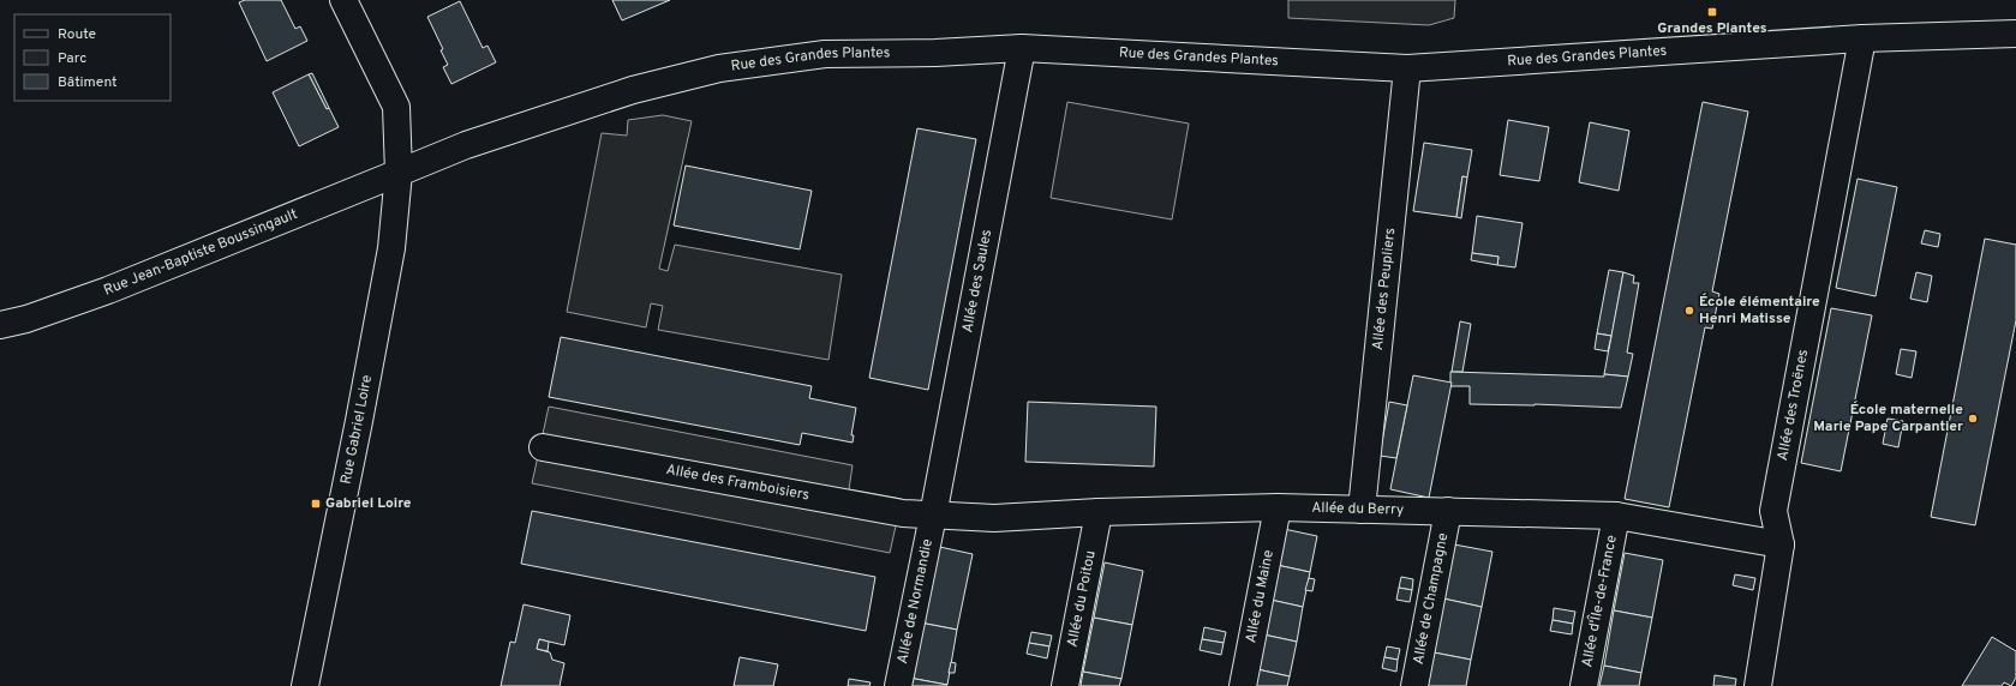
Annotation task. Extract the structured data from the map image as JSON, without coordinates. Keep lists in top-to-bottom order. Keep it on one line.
{"streets":{"street":["Rue des Grandes Plantes","Rue Jean-Baptiste Boussingault","Allée des Saules","Allée des Peupliers","Allée des Troënes","Rue Gabriel Loire","Allée des Framboisiers","Allée du Berry","Allée du Maine","Allée du Poitou","Allée de Champagne","Allée de Normandie","Allée d'Île-de-France"]},"crossings":[["Rue des Grandes Plantes","Rue Jean-Baptiste Boussingault"],["Rue des Grandes Plantes","Allée des Saules"],["Rue des Grandes Plantes","Allée des Peupliers"],["Rue des Grandes Plantes","Allée des Troënes"],["Rue des Grandes Plantes","Rue Gabriel Loire"],["Rue Jean-Baptiste Boussingault","Rue Gabriel Loire"],["Allée des Saules","Allée des Framboisiers"],["Allée des Saules","Allée du Berry"],["Allée des Saules","Allée de Normandie"],["Allée des Peupliers","Allée du Berry"],["Allée des Troënes","Allée du Berry"],["Allée des Framboisiers","Allée du Berry"],["Allée des Framboisiers","Allée de Normandie"],["Allée du Berry","Allée du Maine"],["Allée du Berry","Allée du Poitou"],["Allée du Berry","Allée de Champagne"],["Allée du Berry","Allée de Normandie"],["Allée du Berry","Allée d'Île-de-France"]],"places":{"transit":["Grandes Plantes","Gabriel Loire"],"other":["École élémentaire Henri Matisse","École maternelle Marie Pape Carpantier"]},"legend":["Route","Parc","Bâtiment"]}
